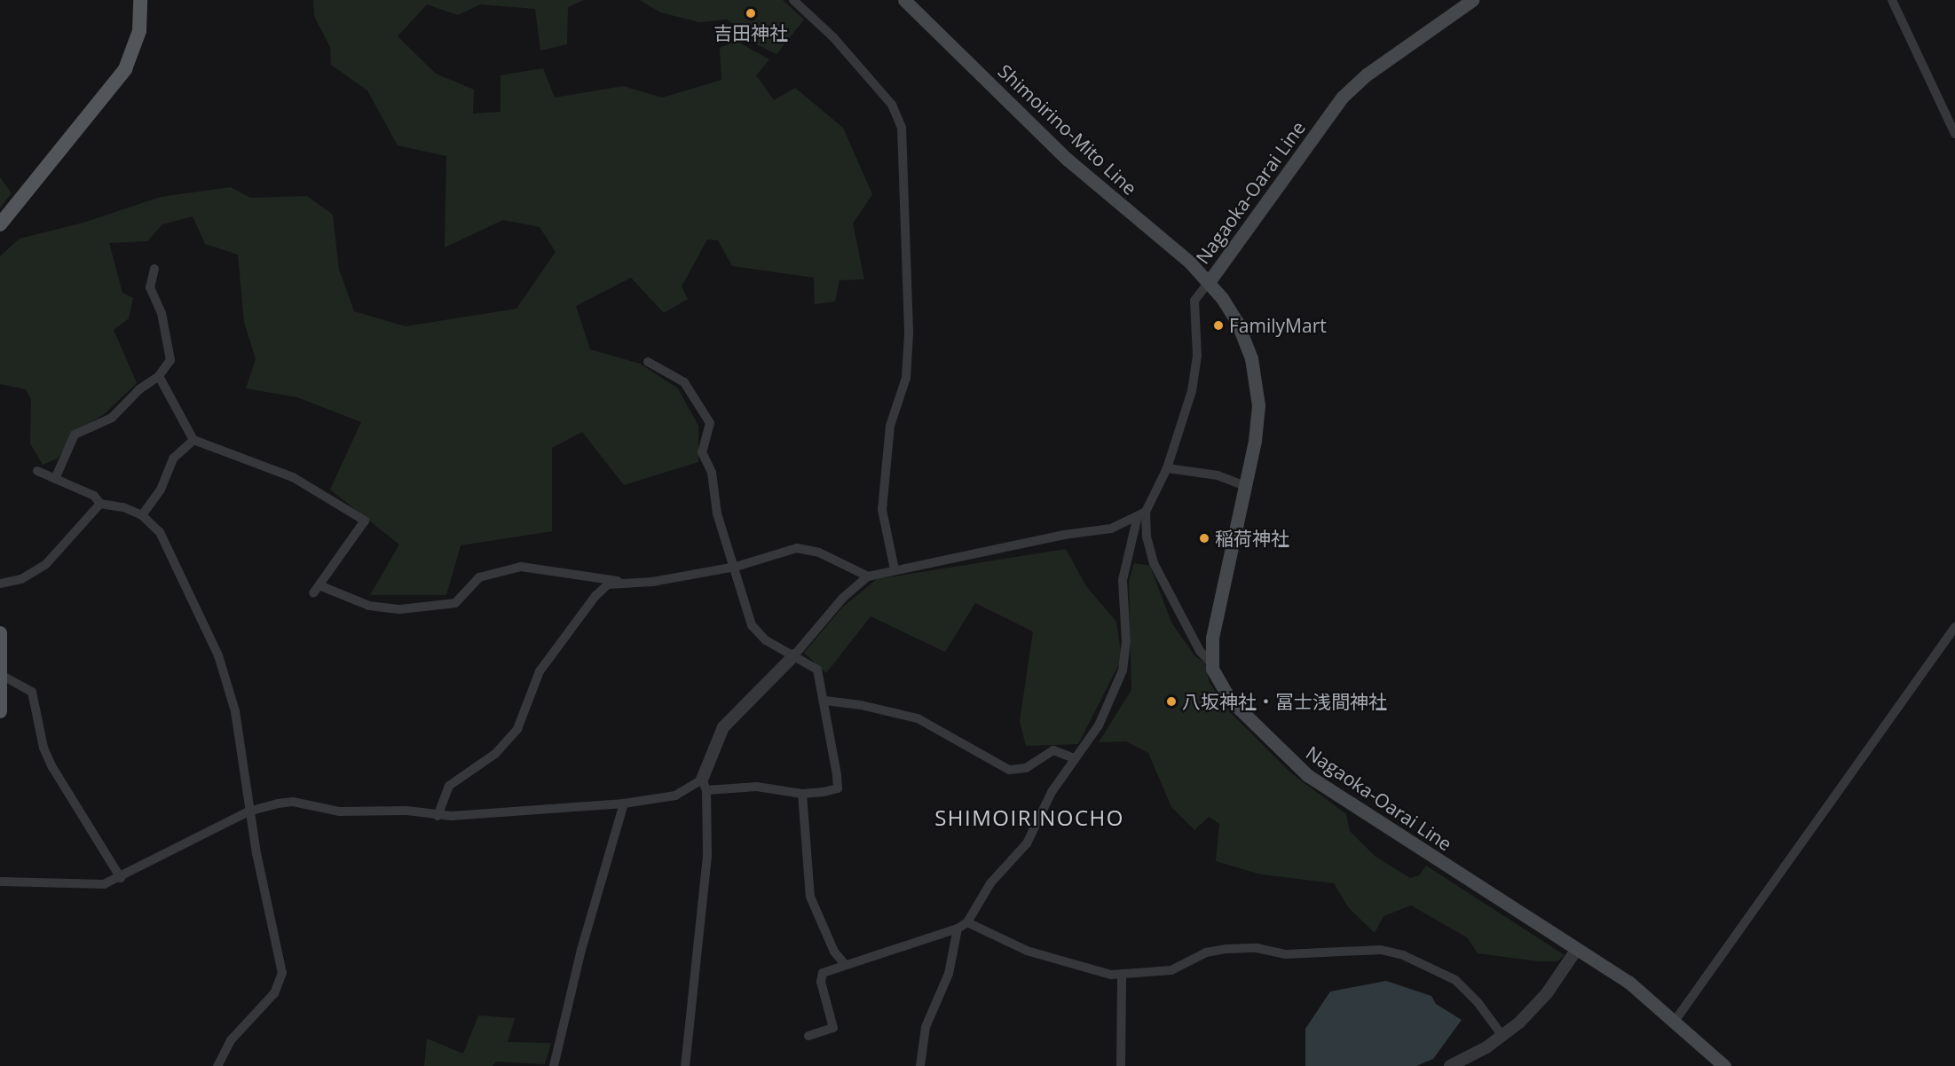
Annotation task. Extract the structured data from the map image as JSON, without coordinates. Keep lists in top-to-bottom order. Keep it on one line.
{"streets":{"main road":["Shimoirino-Mito Line","Nagaoka-Oarai Line"]},"crossings":[["Shimoirino-Mito Line","Nagaoka-Oarai Line"]],"districts":["SHIMOIRINOCHO"],"places":["吉田神社","FamilyMart","稲荷神社","八坂神社・冨士浅間神社"]}
